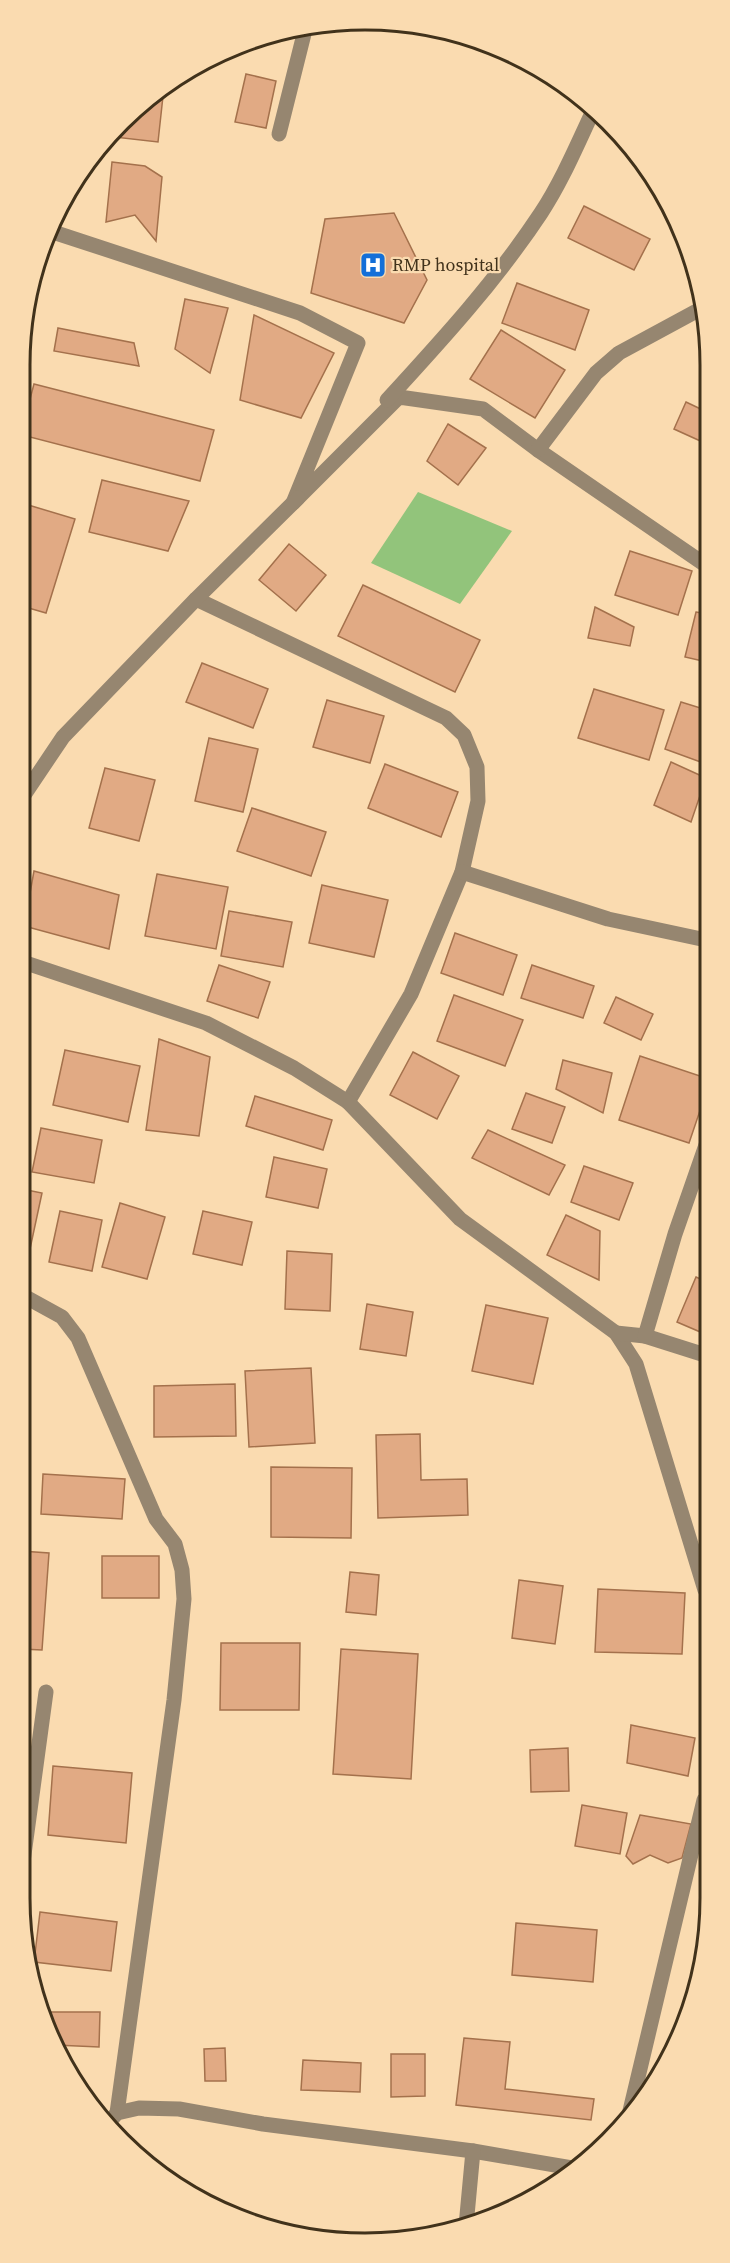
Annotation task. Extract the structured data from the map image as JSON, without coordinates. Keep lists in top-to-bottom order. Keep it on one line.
{"places":{"hospital":["RMP hospital"]}}
